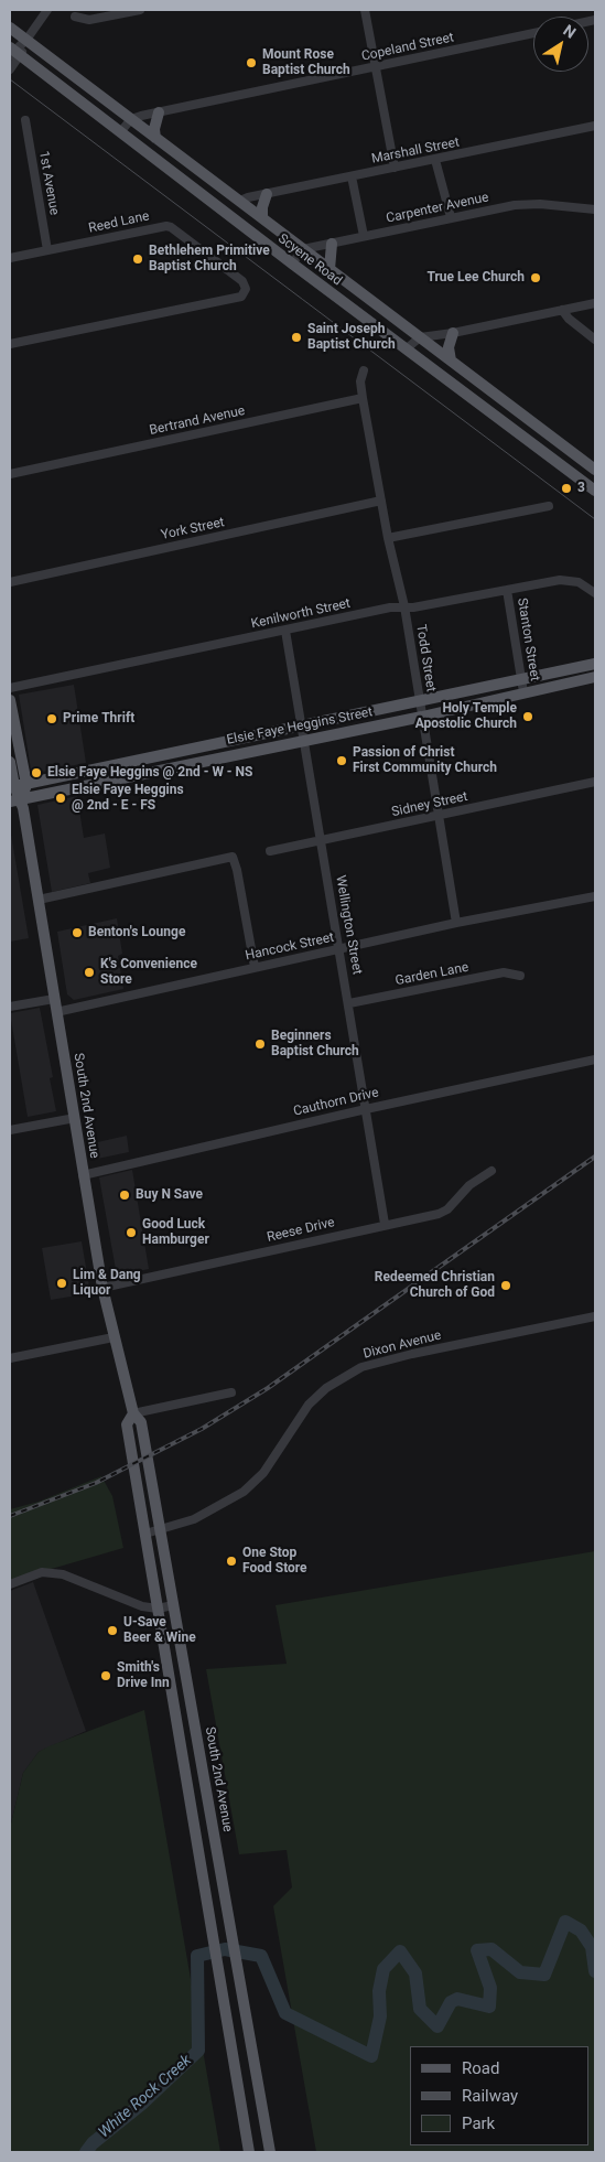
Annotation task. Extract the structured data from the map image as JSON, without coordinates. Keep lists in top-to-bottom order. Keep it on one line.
{"streets":{"main road":["Scyene Road","Elsie Faye Heggins Street","South 2nd Avenue"],"street":["Copeland Street","Marshall Street","1st Avenue","Carpenter Avenue","Reed Lane","Bertrand Avenue","York Street","Kenilworth Street","Stanton Street","Todd Street","Sidney Street","Wellington Street","Hancock Street","Garden Lane","Cauthorn Drive","Reese Drive","Dixon Avenue"]},"crossings":[["Copeland Street","Scyene Road"],["Marshall Street","Scyene Road"],["1st Avenue","Reed Lane"],["Carpenter Avenue","Scyene Road"],["Bertrand Avenue","Todd Street"],["York Street","Todd Street"],["Kenilworth Street","Stanton Street"],["Kenilworth Street","Todd Street"],["Kenilworth Street","Wellington Street"],["Stanton Street","Elsie Faye Heggins Street"],["Todd Street","Elsie Faye Heggins Street"],["Todd Street","Sidney Street"],["Todd Street","Hancock Street"],["Elsie Faye Heggins Street","Wellington Street"],["Elsie Faye Heggins Street","South 2nd Avenue"],["Sidney Street","Wellington Street"],["Wellington Street","Hancock Street"],["Wellington Street","Garden Lane"],["Wellington Street","Cauthorn Drive"],["Wellington Street","Reese Drive"],["Hancock Street","South 2nd Avenue"],["Cauthorn Drive","South 2nd Avenue"],["South 2nd Avenue","Reese Drive"],["South 2nd Avenue","Dixon Avenue"]],"water":["White Rock Creek"],"places":["Mount Rose Baptist Church","Bethlehem Primitive Baptist Church","True Lee Church","Saint Joseph Baptist Church","3","Holy Temple Apostolic Church","Prime Thrift","Passion of Christ First Community Church","Elsie Faye Heggins @ 2nd - W - NS","Elsie Faye Heggins @ 2nd - E - FS","Benton's Lounge","K's Convenience Store","Beginners Baptist Church","Buy N Save","Good Luck Hamburger","Lim & Dang Liquor","Redeemed Christian Church of God","One Stop Food Store","U-Save Beer & Wine","Smith's Drive Inn"],"legend":["Road","Railway","Park"],"north":"top right"}
